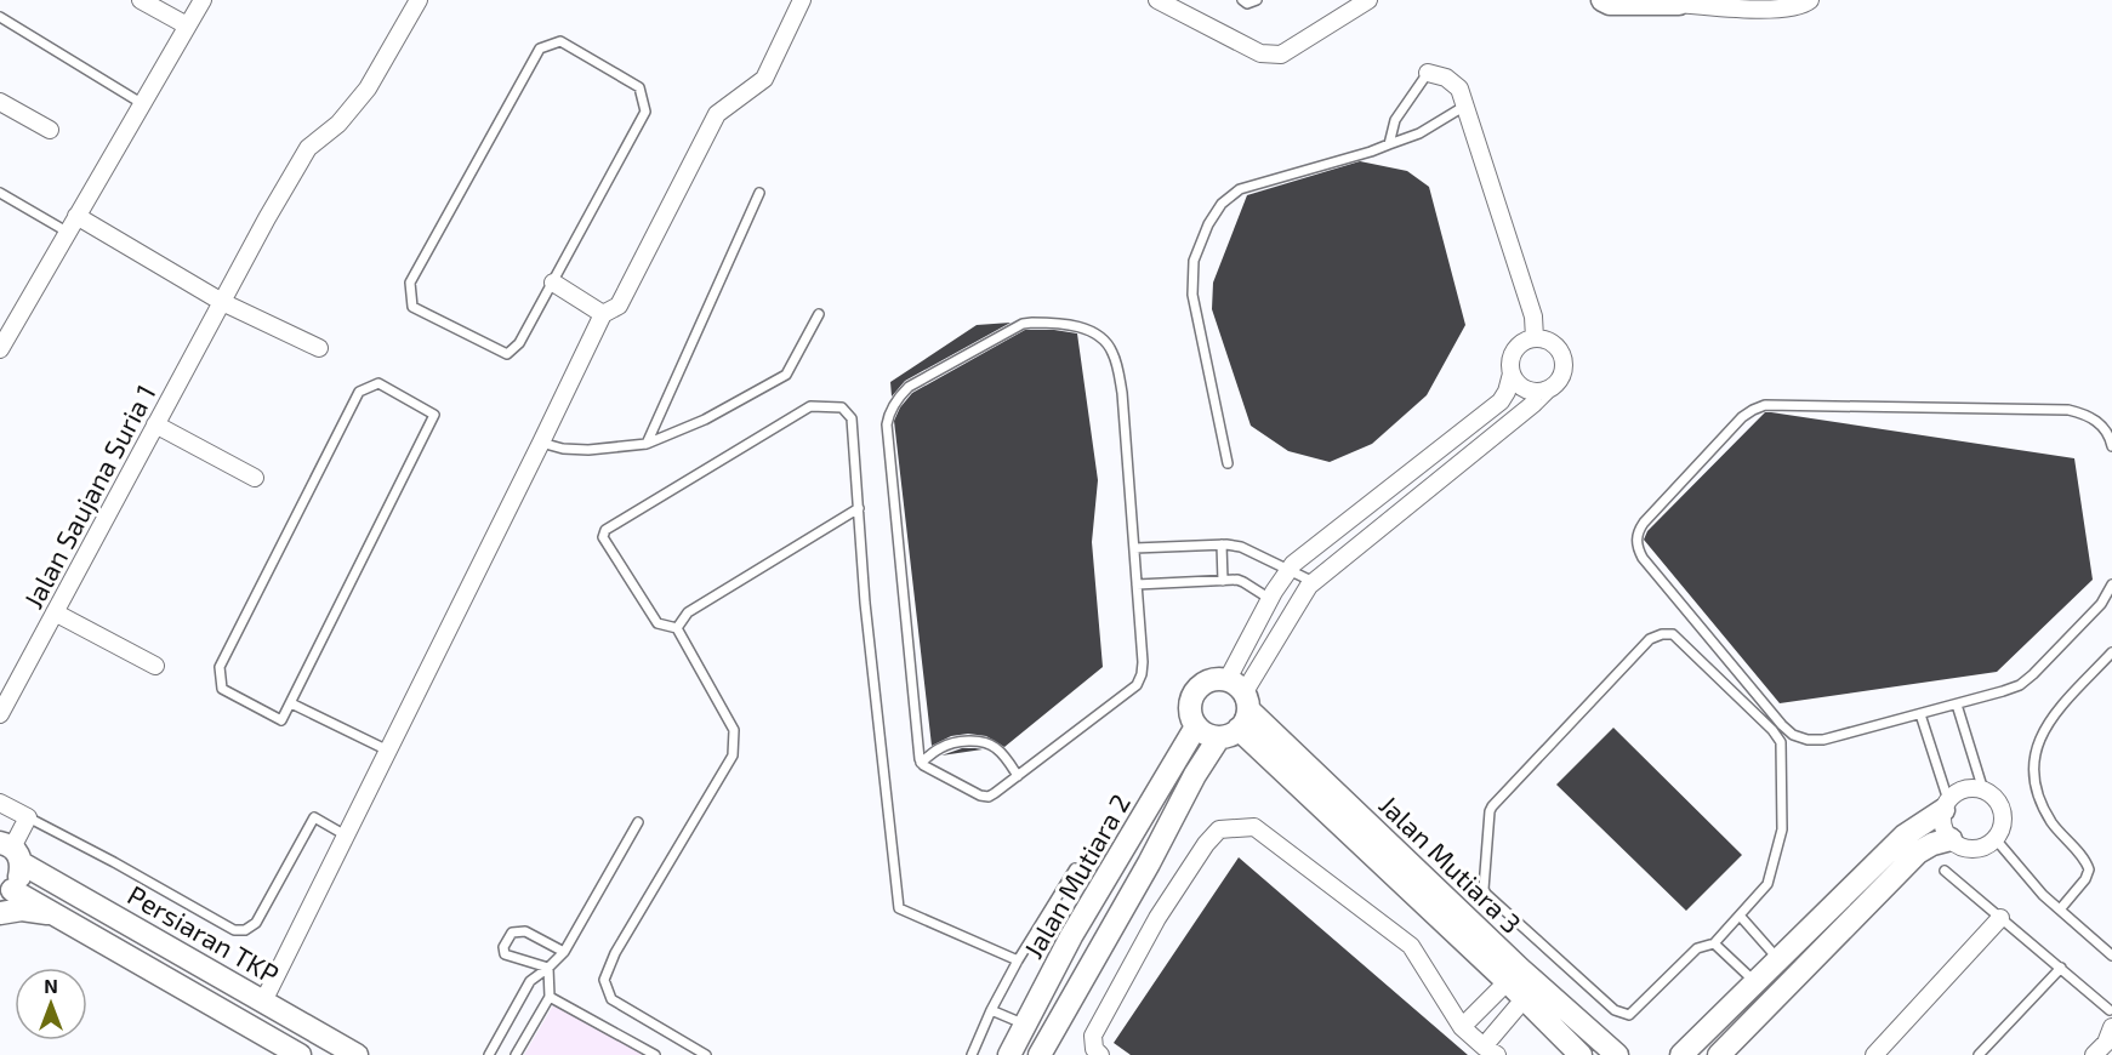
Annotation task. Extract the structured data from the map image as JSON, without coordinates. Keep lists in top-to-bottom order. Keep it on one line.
{"streets":{"street":["Jalan Saujana Suria 1","Jalan Mutiara 3","Jalan Mutiara 2","Persiaran TKP"]},"crossings":[["Jalan Mutiara 3","Jalan Mutiara 2"]],"north":"top"}
